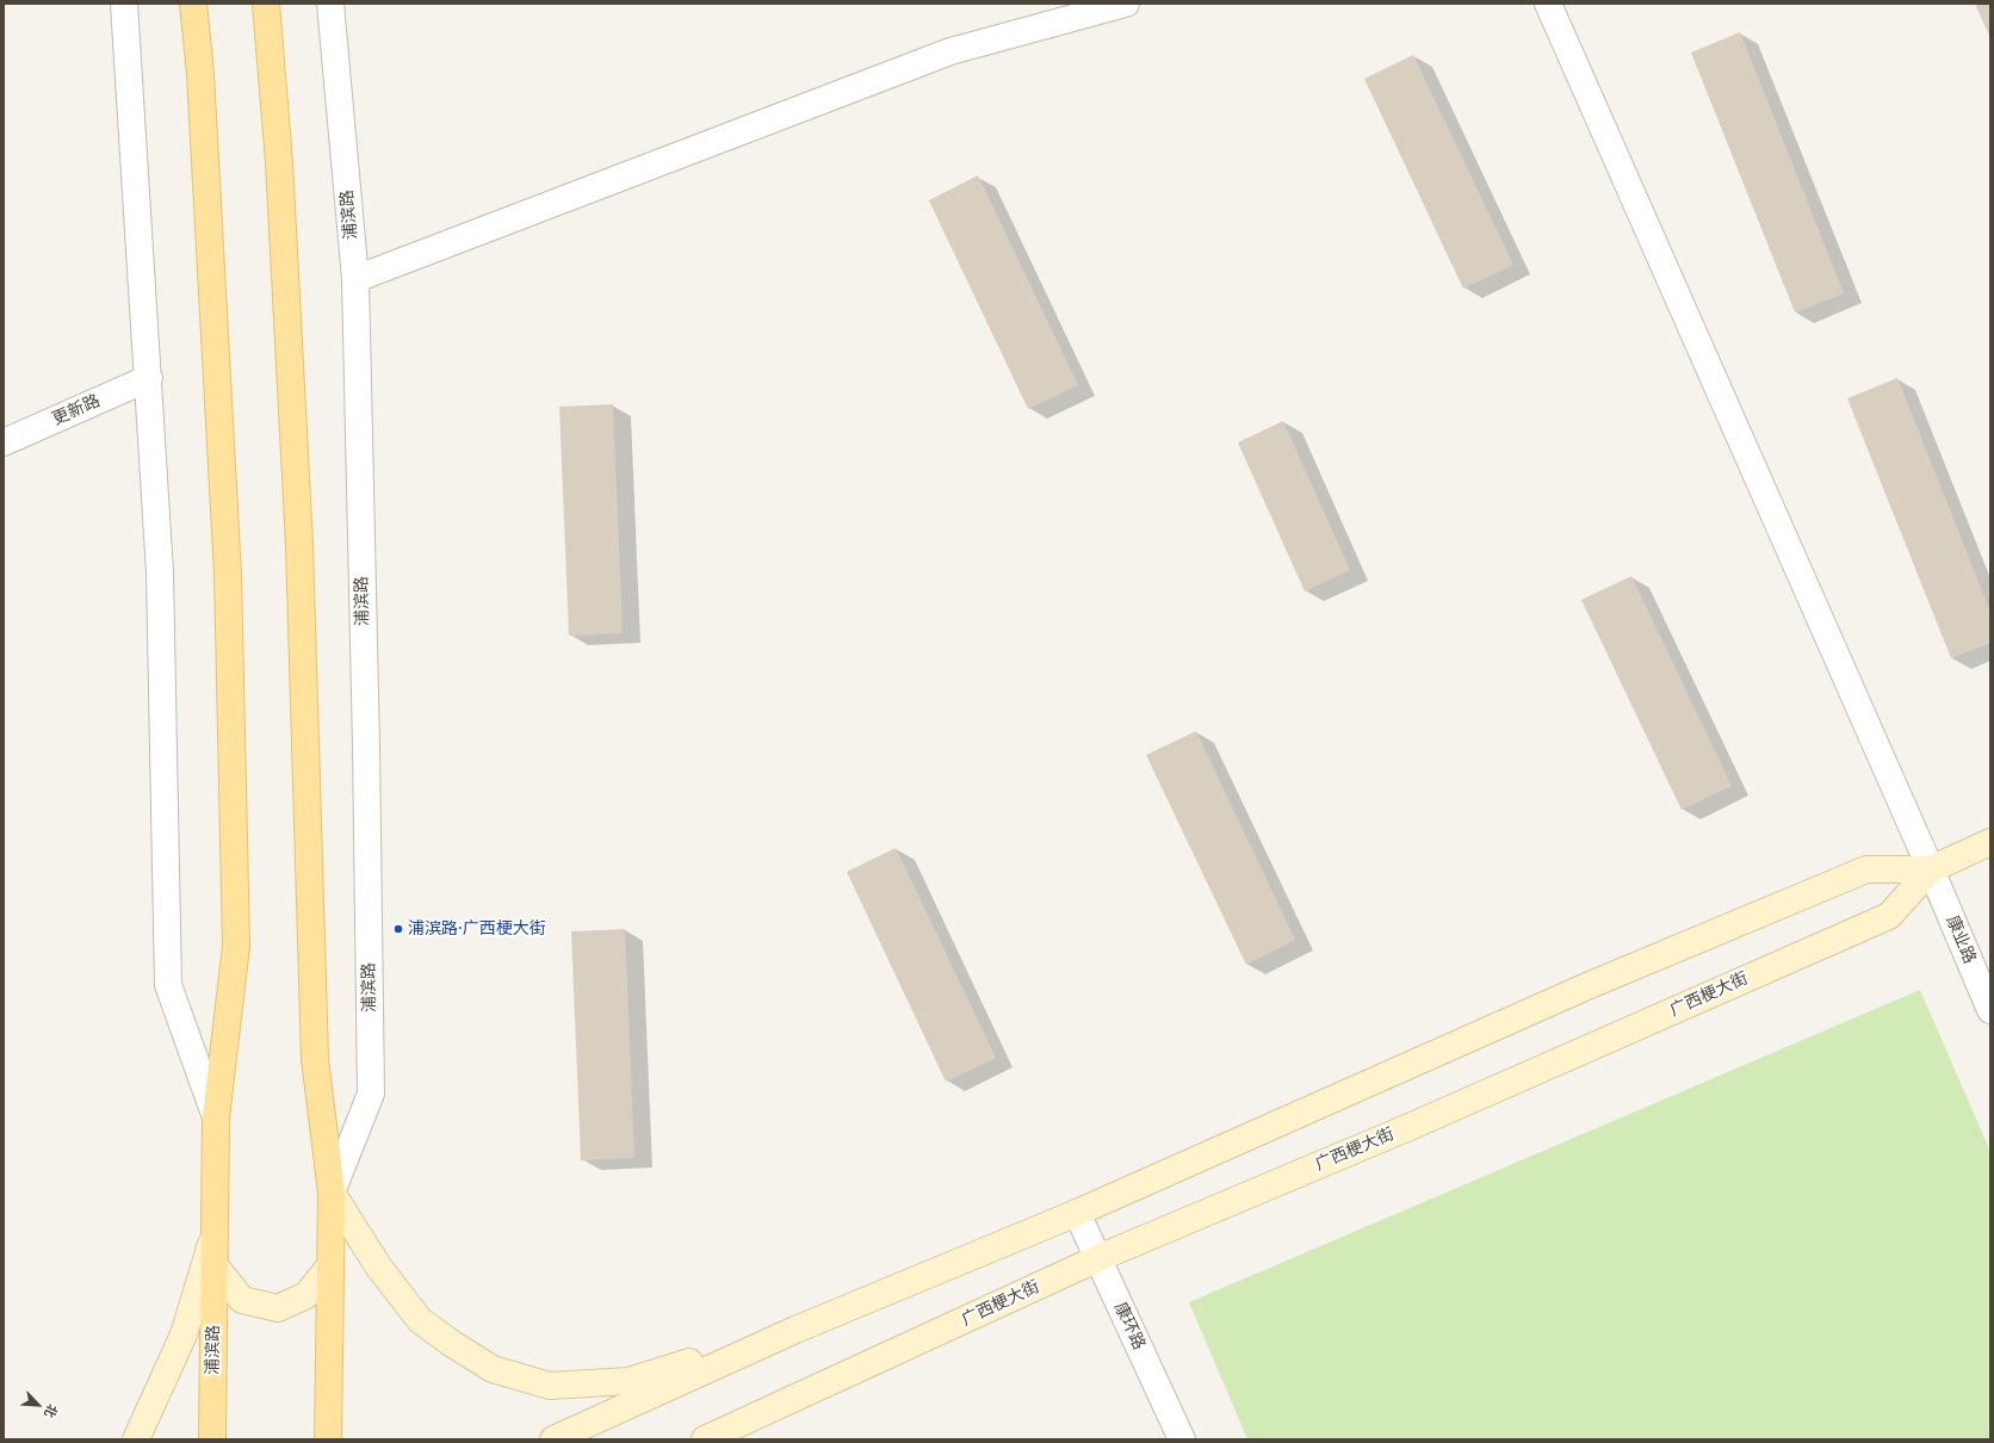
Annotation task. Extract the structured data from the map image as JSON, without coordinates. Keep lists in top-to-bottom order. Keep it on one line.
{"streets":{"main road":["浦滨路","广西梗大街"],"street":["更新路","康业路","康环路"]},"crossings":[["浦滨路","更新路"],["康业路","广西梗大街"],["广西梗大街","康环路"]],"places":["浦滨路·广西梗大街"],"north":"bottom right"}
